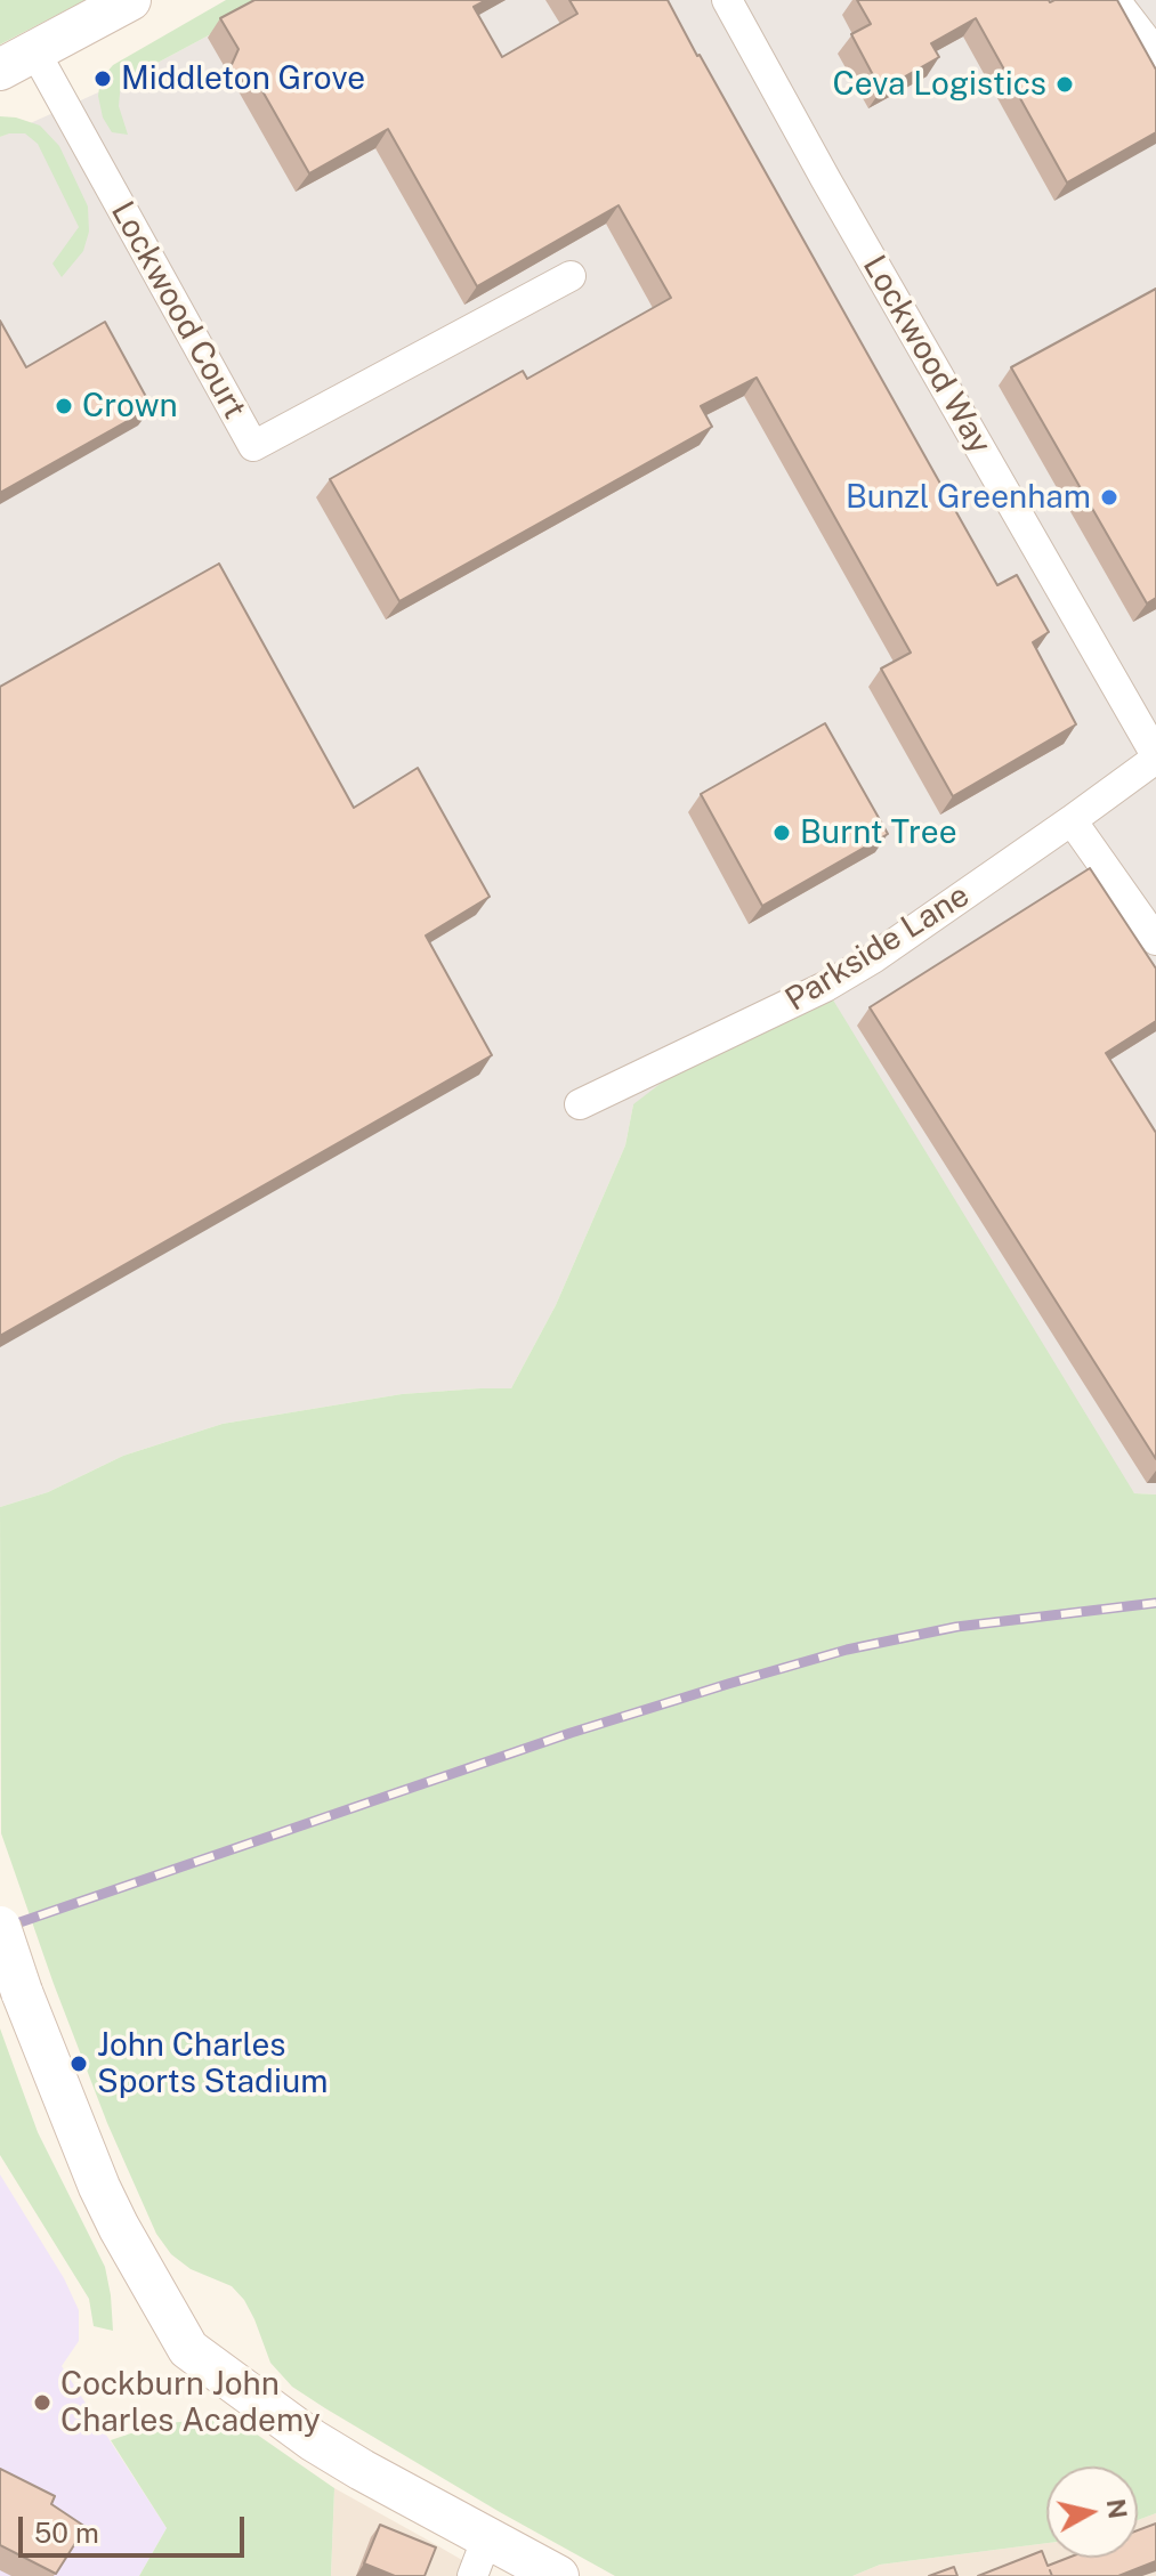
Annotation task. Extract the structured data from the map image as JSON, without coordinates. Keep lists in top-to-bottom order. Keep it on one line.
{"streets":{"street":["Lockwood Court","Lockwood Way","Parkside Lane"]},"crossings":[["Lockwood Way","Parkside Lane"]],"places":["Middleton Grove","Ceva Logistics","Crown","Bunzl Greenham","Burnt Tree","John Charles Sports Stadium","Cockburn John Charles Academy"],"scale_bar":"50 m","north":"right"}
